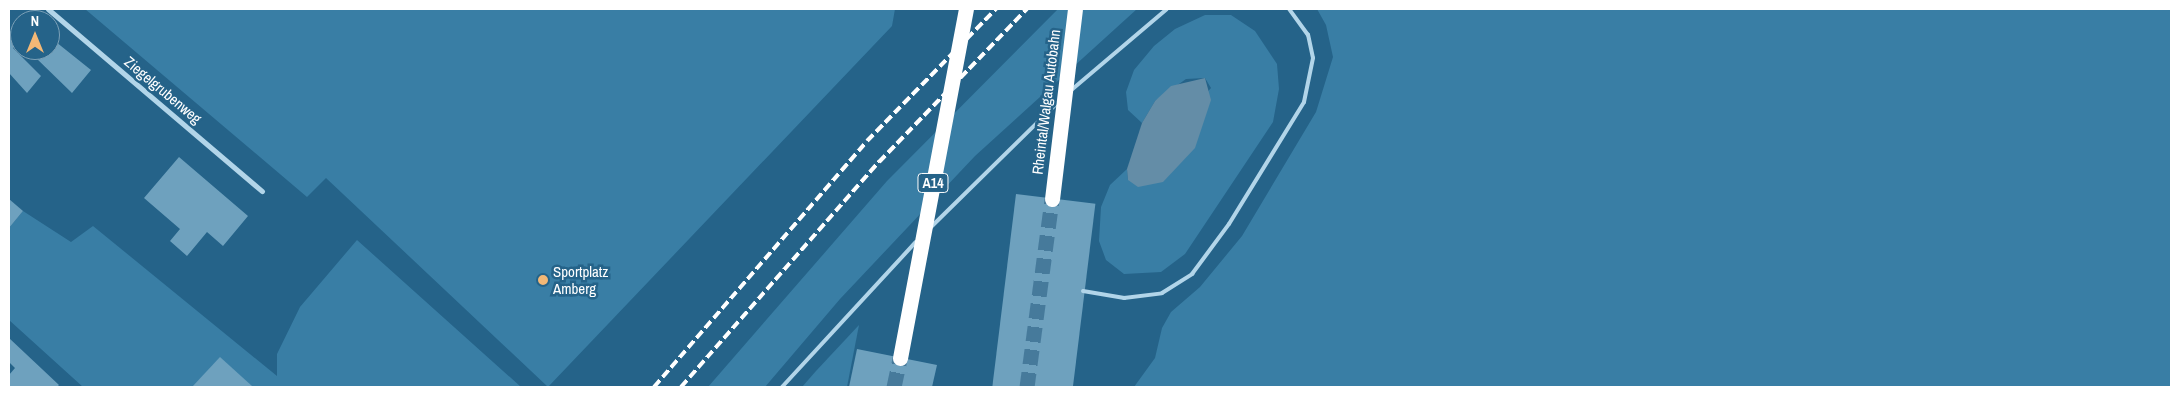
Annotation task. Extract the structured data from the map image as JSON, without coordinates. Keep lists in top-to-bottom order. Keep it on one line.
{"streets":{"highway":["Rheintal/Walgau Autobahn","A14"],"street":["Ziegelgrubenweg"]},"places":["Sportplatz Amberg"],"north":"top"}
